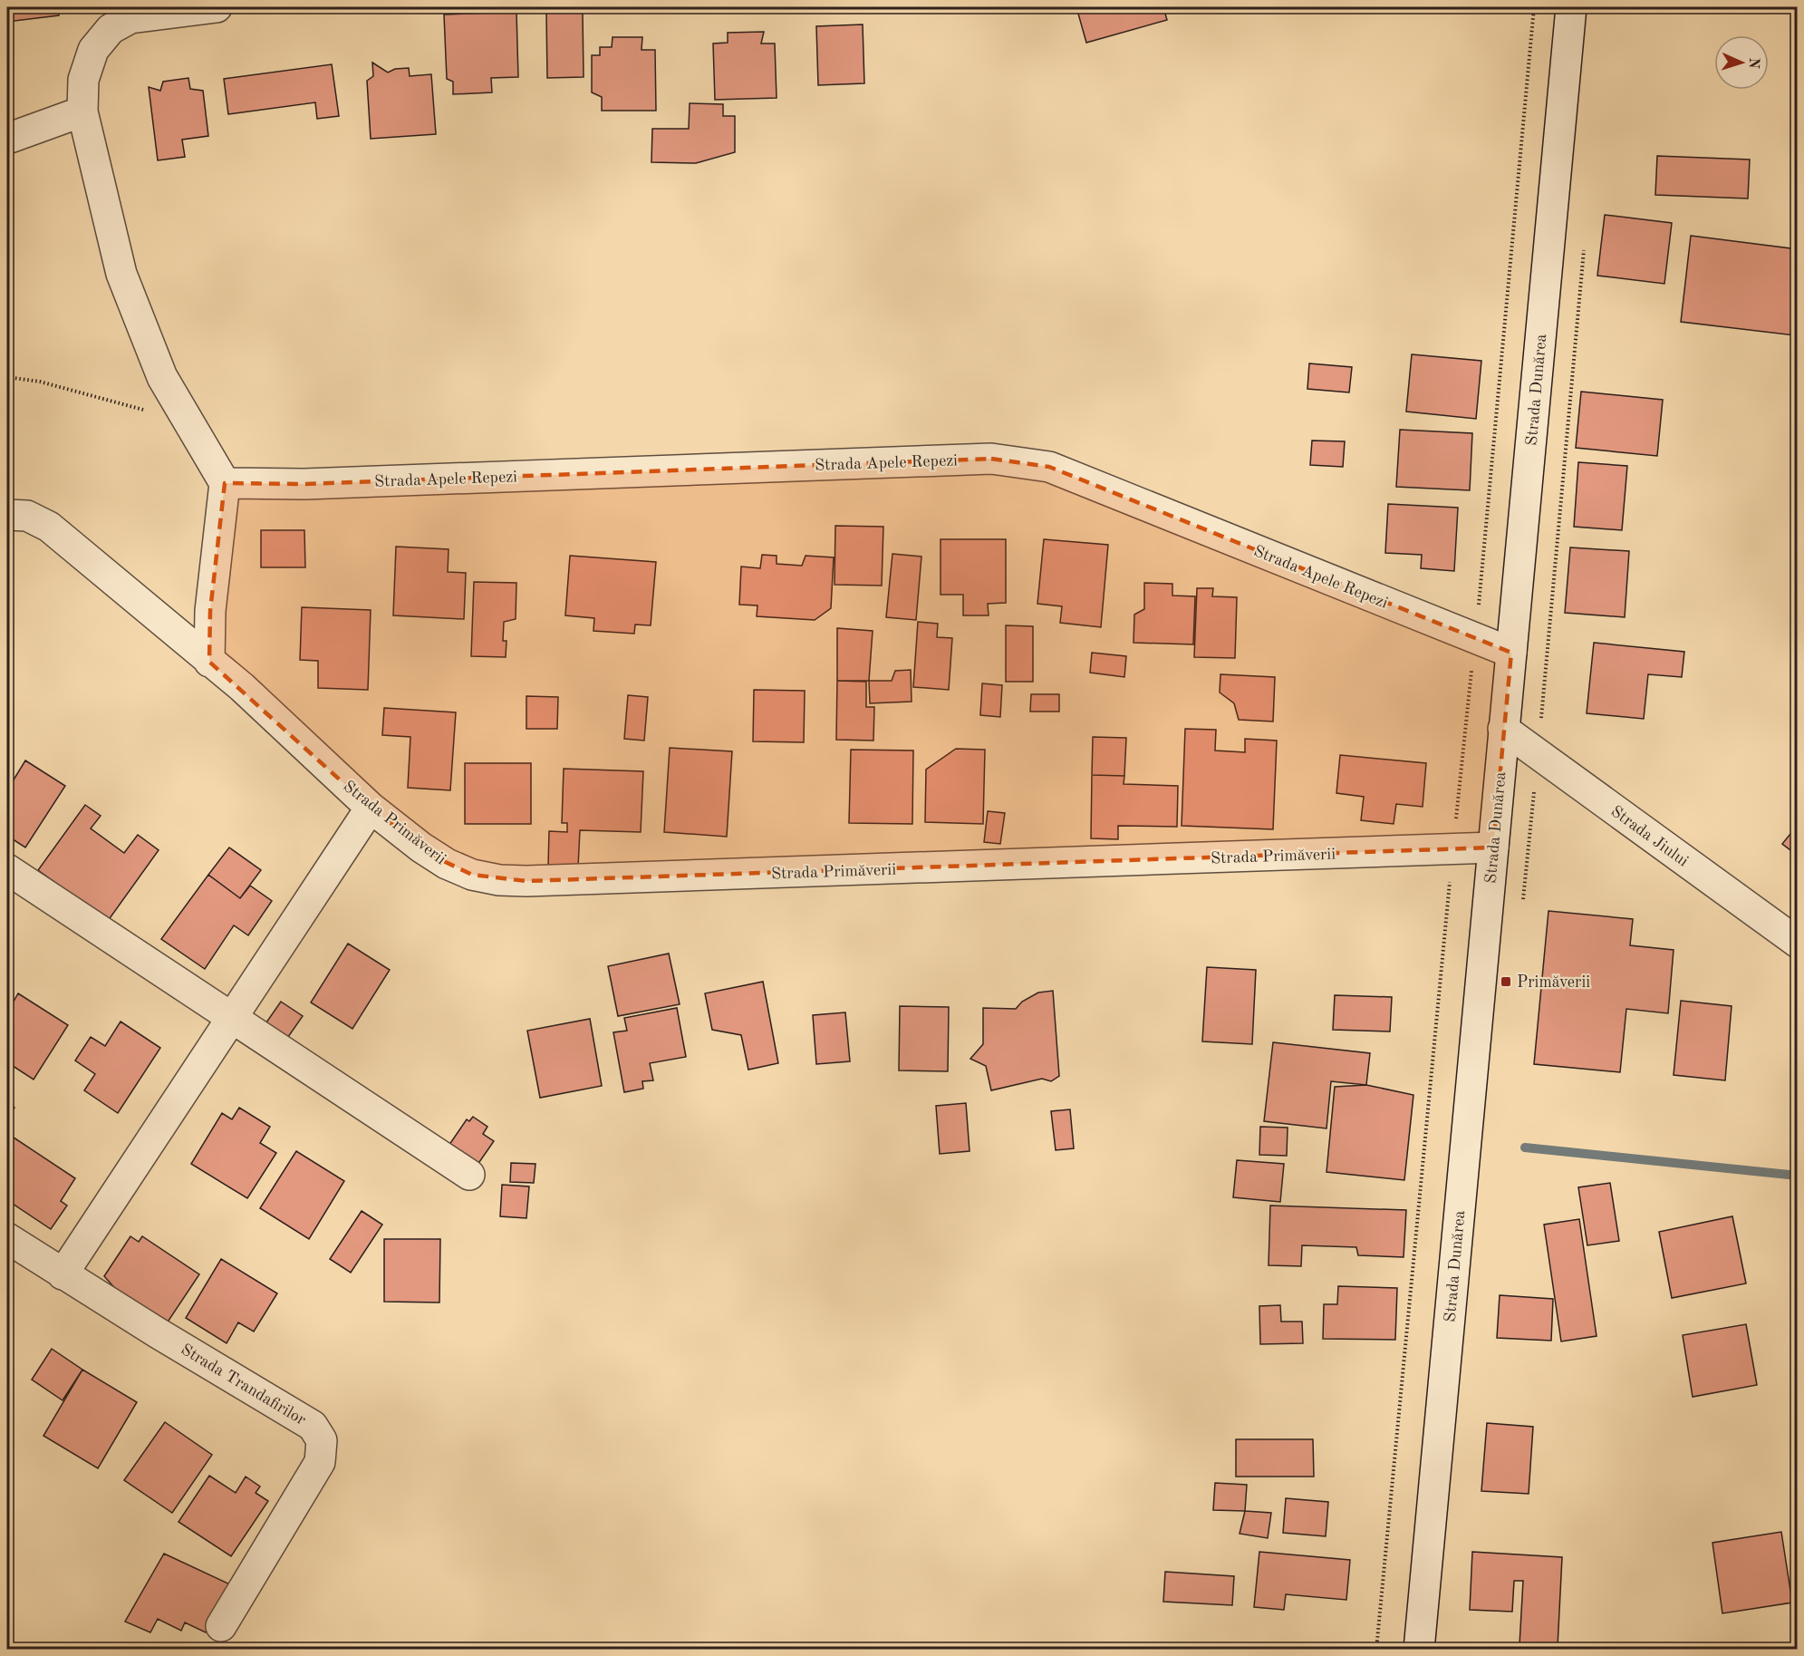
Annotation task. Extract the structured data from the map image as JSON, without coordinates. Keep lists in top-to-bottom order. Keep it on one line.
{"streets":{"street":["Strada Dunărea","Strada Apele Repezi","Strada Primăverii","Strada Jiului","Strada Trandafirilor"]},"crossings":[["Strada Dunărea","Strada Apele Repezi"],["Strada Dunărea","Strada Primăverii"],["Strada Dunărea","Strada Jiului"]],"places":{"transit":["Primăverii"]},"north":"right"}
